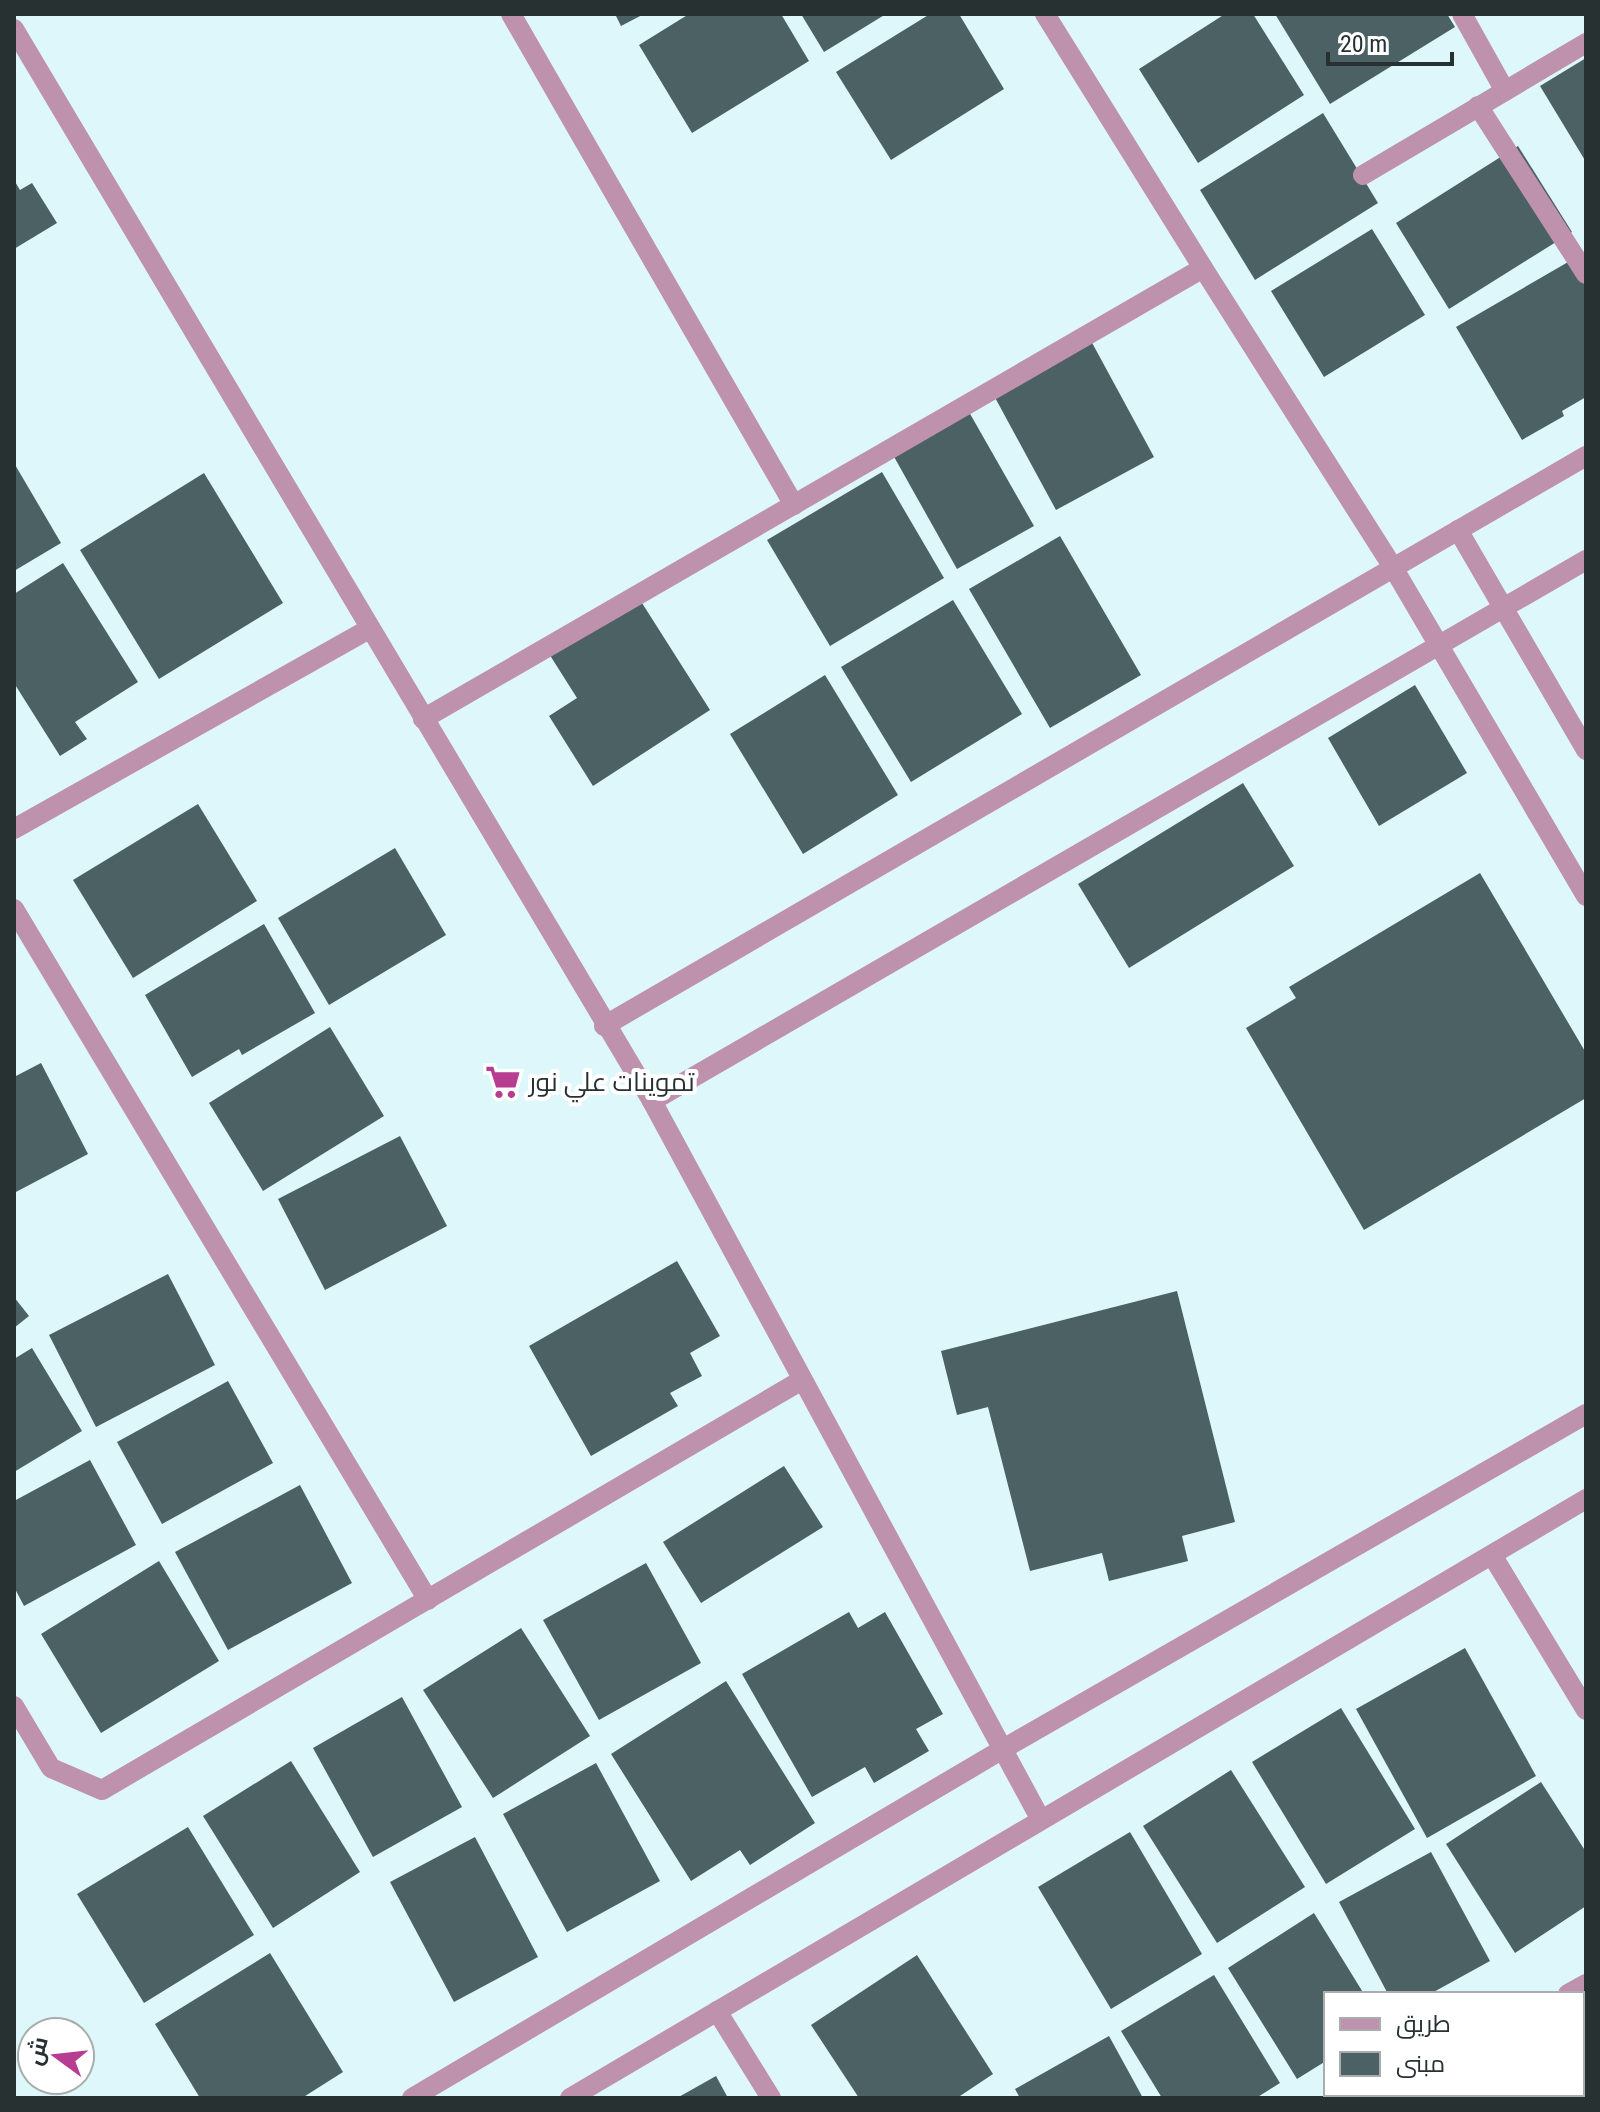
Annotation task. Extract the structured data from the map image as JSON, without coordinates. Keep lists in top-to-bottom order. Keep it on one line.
{"places":{"supermarket":["تموينات علي نور"]},"legend":["طريق","مبنى"],"scale_bar":"20 m","north":"left"}
